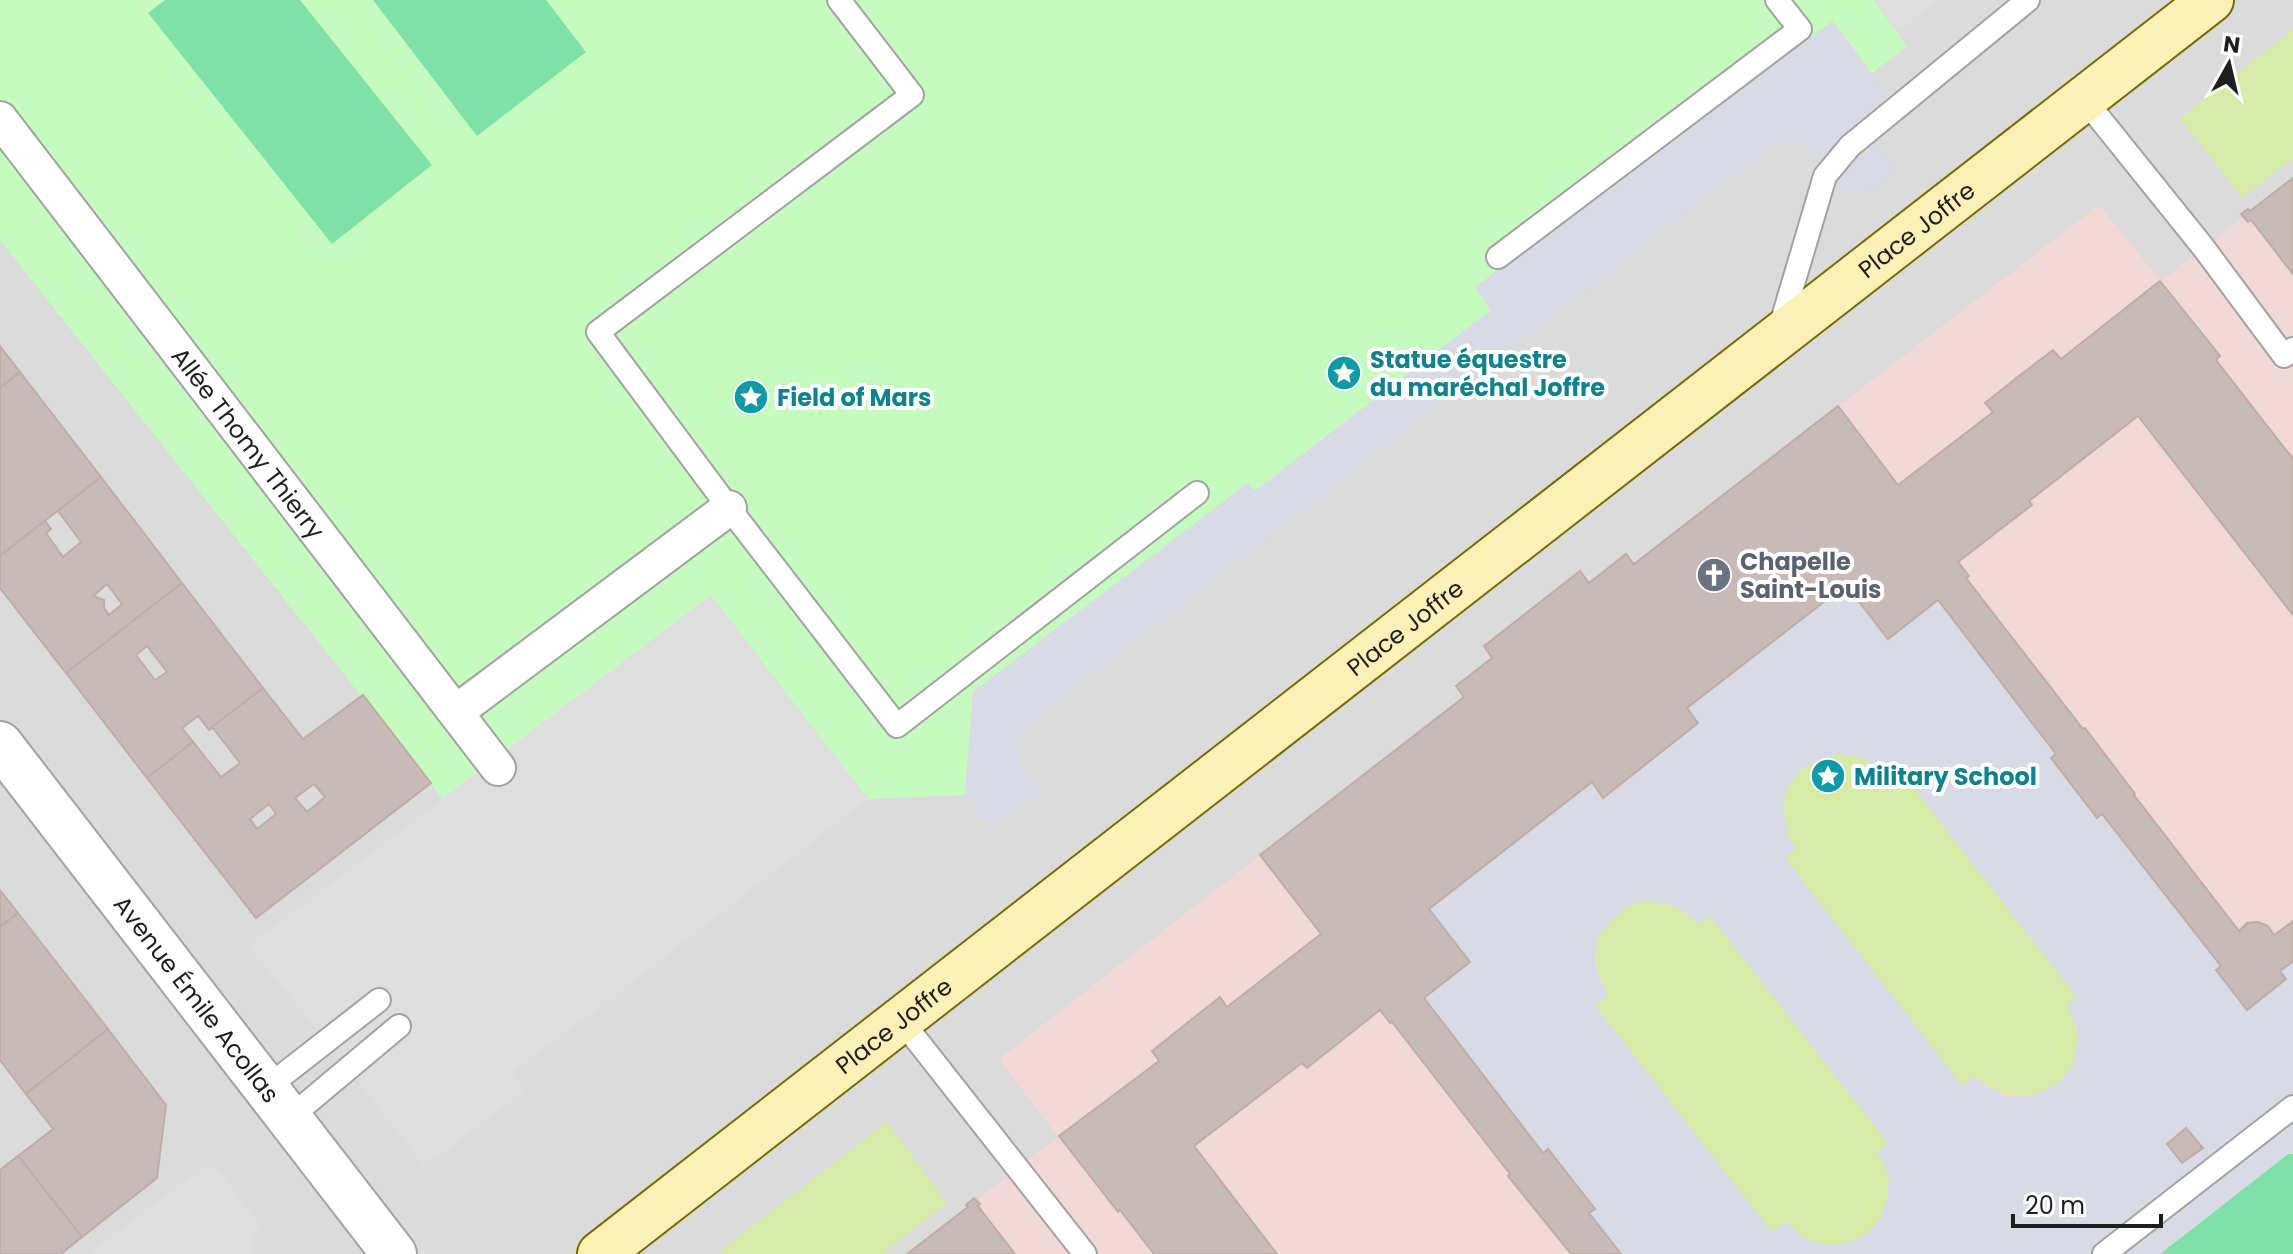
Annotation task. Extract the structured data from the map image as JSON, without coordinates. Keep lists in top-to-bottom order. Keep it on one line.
{"streets":{"main road":["Place Joffre"],"street":["Allée Thomy Thierry","Avenue Émile Acollas"]},"places":{"place":["Statue équestre du maréchal Joffre","Field of Mars","Military School"],"church":["Chapelle Saint-Louis"]},"scale_bar":"20 m","north":"top"}
